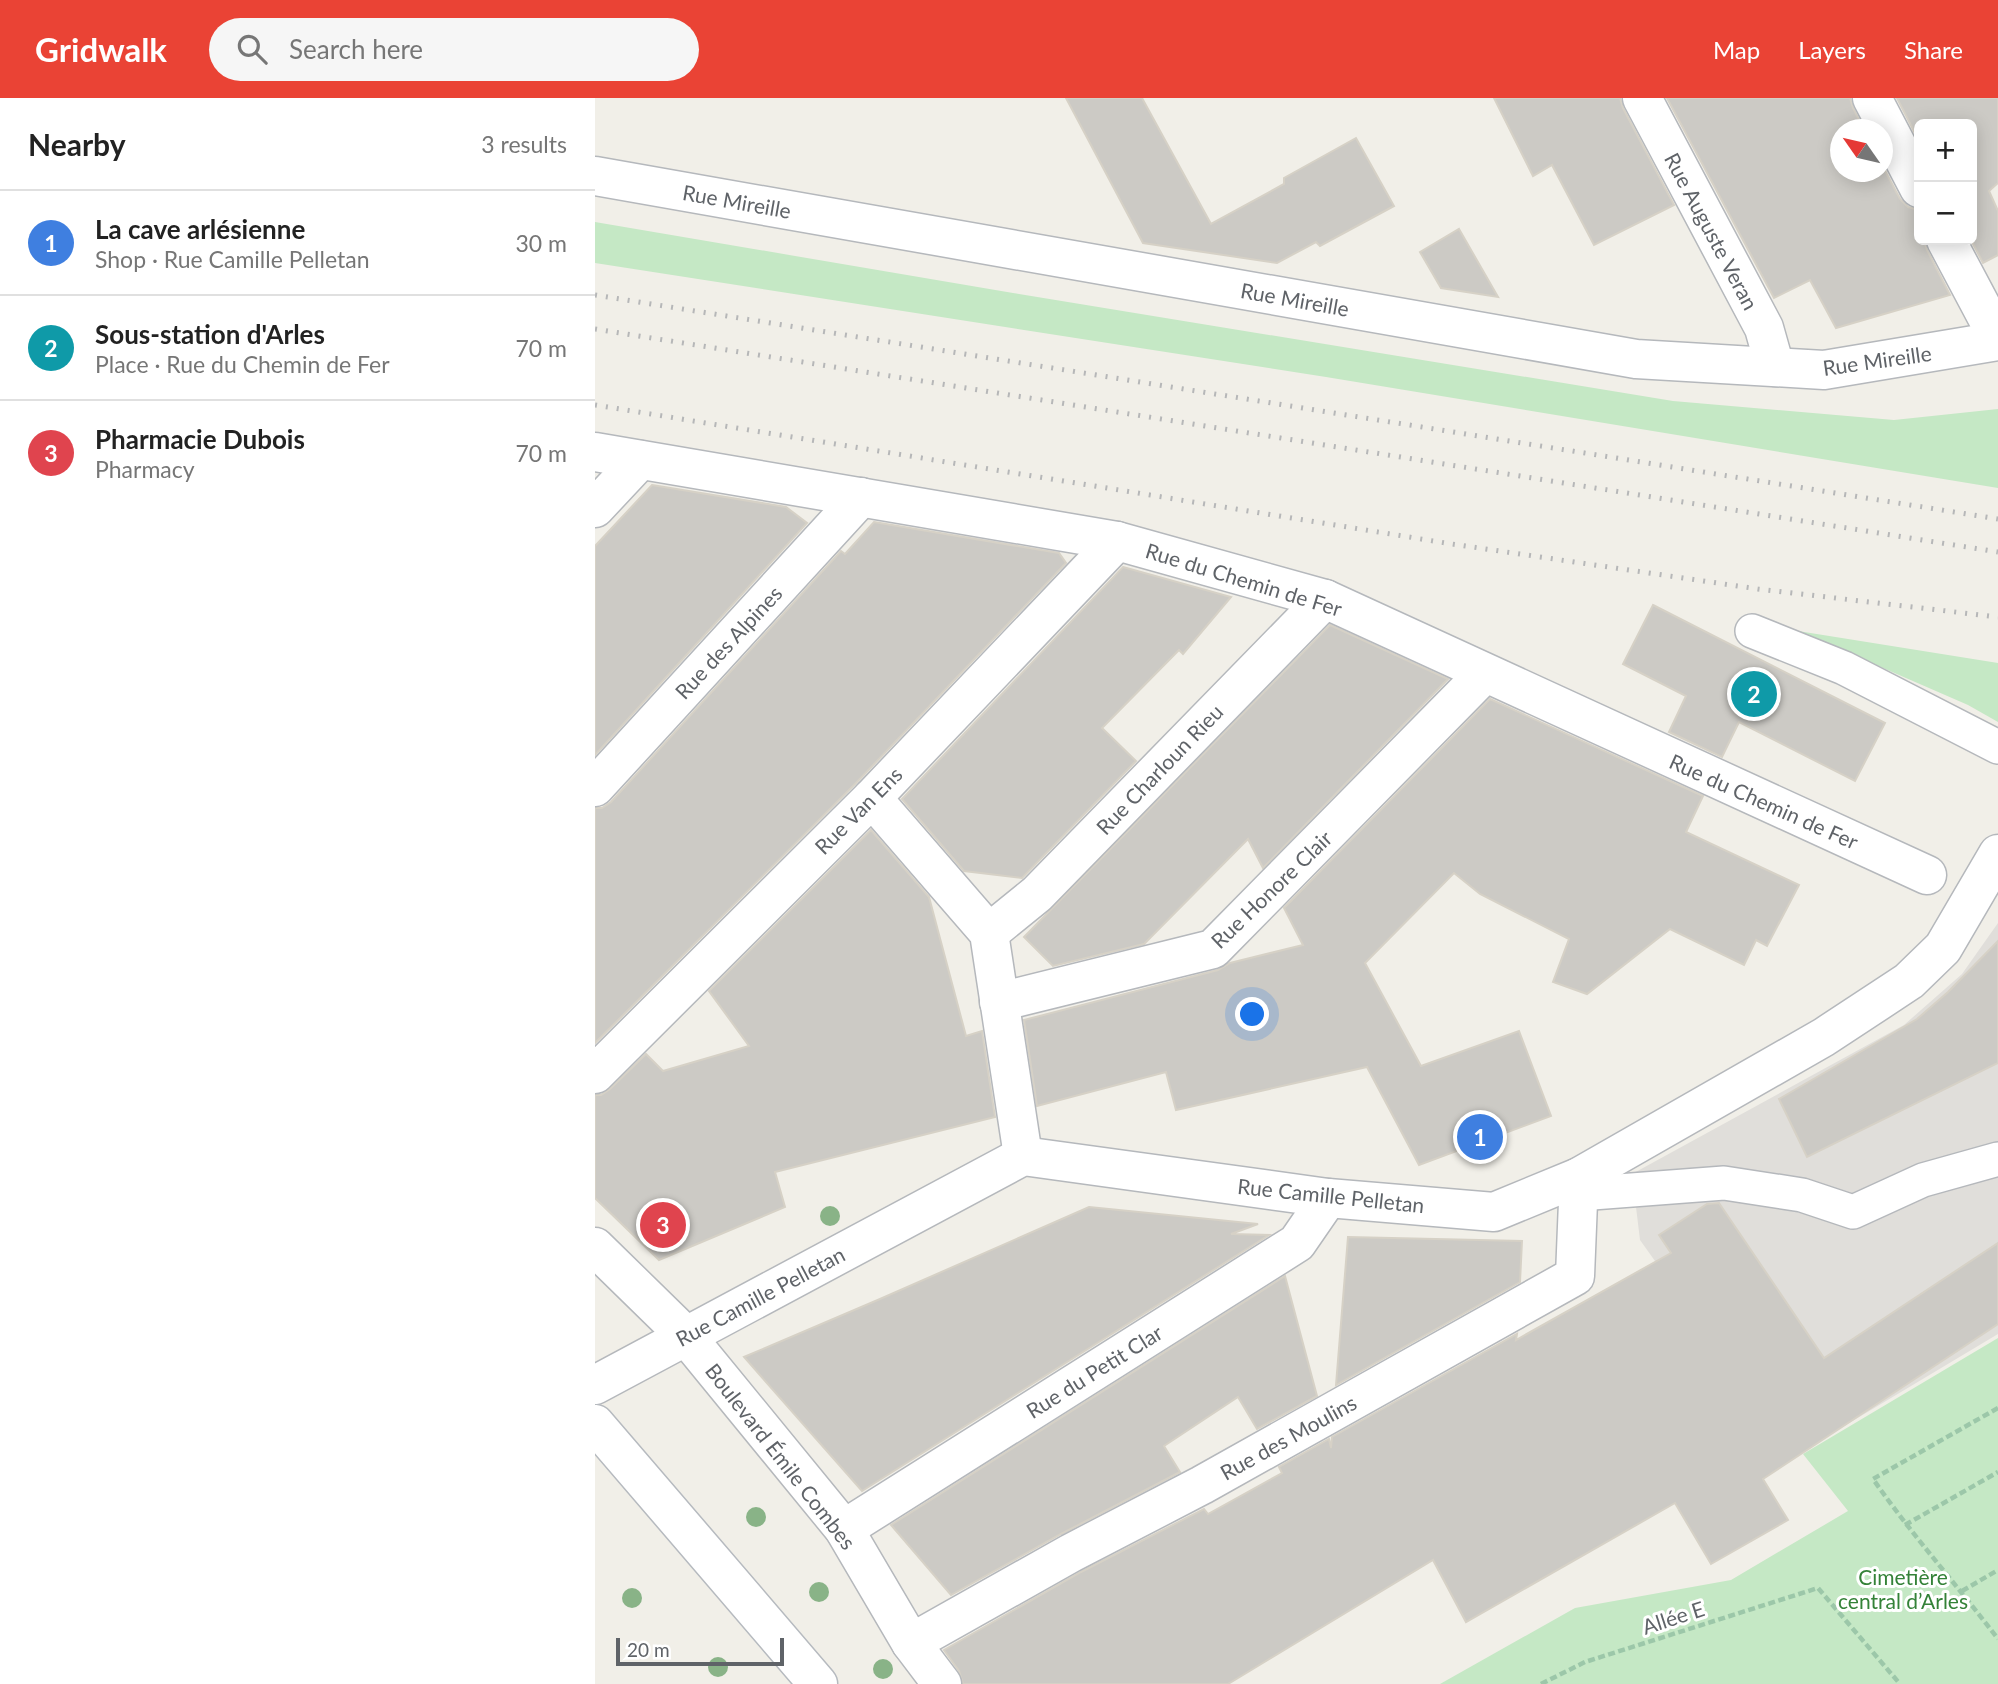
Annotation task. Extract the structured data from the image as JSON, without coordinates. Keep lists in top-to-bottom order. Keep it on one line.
{"streets":{"street":["Rue Mireille","Rue Auguste Veran","Rue du Chemin de Fer","Rue des Alpines","Rue Charloun Rieu","Rue Van Ens","Rue Honore Clair","Rue Camille Pelletan","Rue du Petit Clar","Rue des Moulins","Boulevard Émile Combes"],"path":["Allée E"]},"crossings":[["Rue Mireille","Rue Auguste Veran"],["Rue du Chemin de Fer","Rue des Alpines"],["Rue du Chemin de Fer","Rue Charloun Rieu"],["Rue du Chemin de Fer","Rue Van Ens"],["Rue du Chemin de Fer","Rue Honore Clair"],["Rue Camille Pelletan","Rue du Petit Clar"],["Rue Camille Pelletan","Rue des Moulins"],["Rue Camille Pelletan","Boulevard Émile Combes"],["Rue du Petit Clar","Boulevard Émile Combes"],["Rue des Moulins","Boulevard Émile Combes"]],"parks":["Cimetière central d’Arles"],"scale_bar":"20 m","north":"top left","page":{"header":"Gridwalk","search":"Search here","nav":["Map","Layers","Share"],"heading":["Nearby","3 results"],"map_buttons":["+","−"],"list":[{"mark":"1","name":"La cave arlésienne","note":"Shop · Rue Camille Pelletan","value":"30 m"},{"mark":"2","name":"Sous-station d'Arles","note":"Place · Rue du Chemin de Fer","value":"70 m"},{"mark":"3","name":"Pharmacie Dubois","note":"Pharmacy","value":"70 m"}],"pins":["2","1","3"],"scale":"20 m"}}
